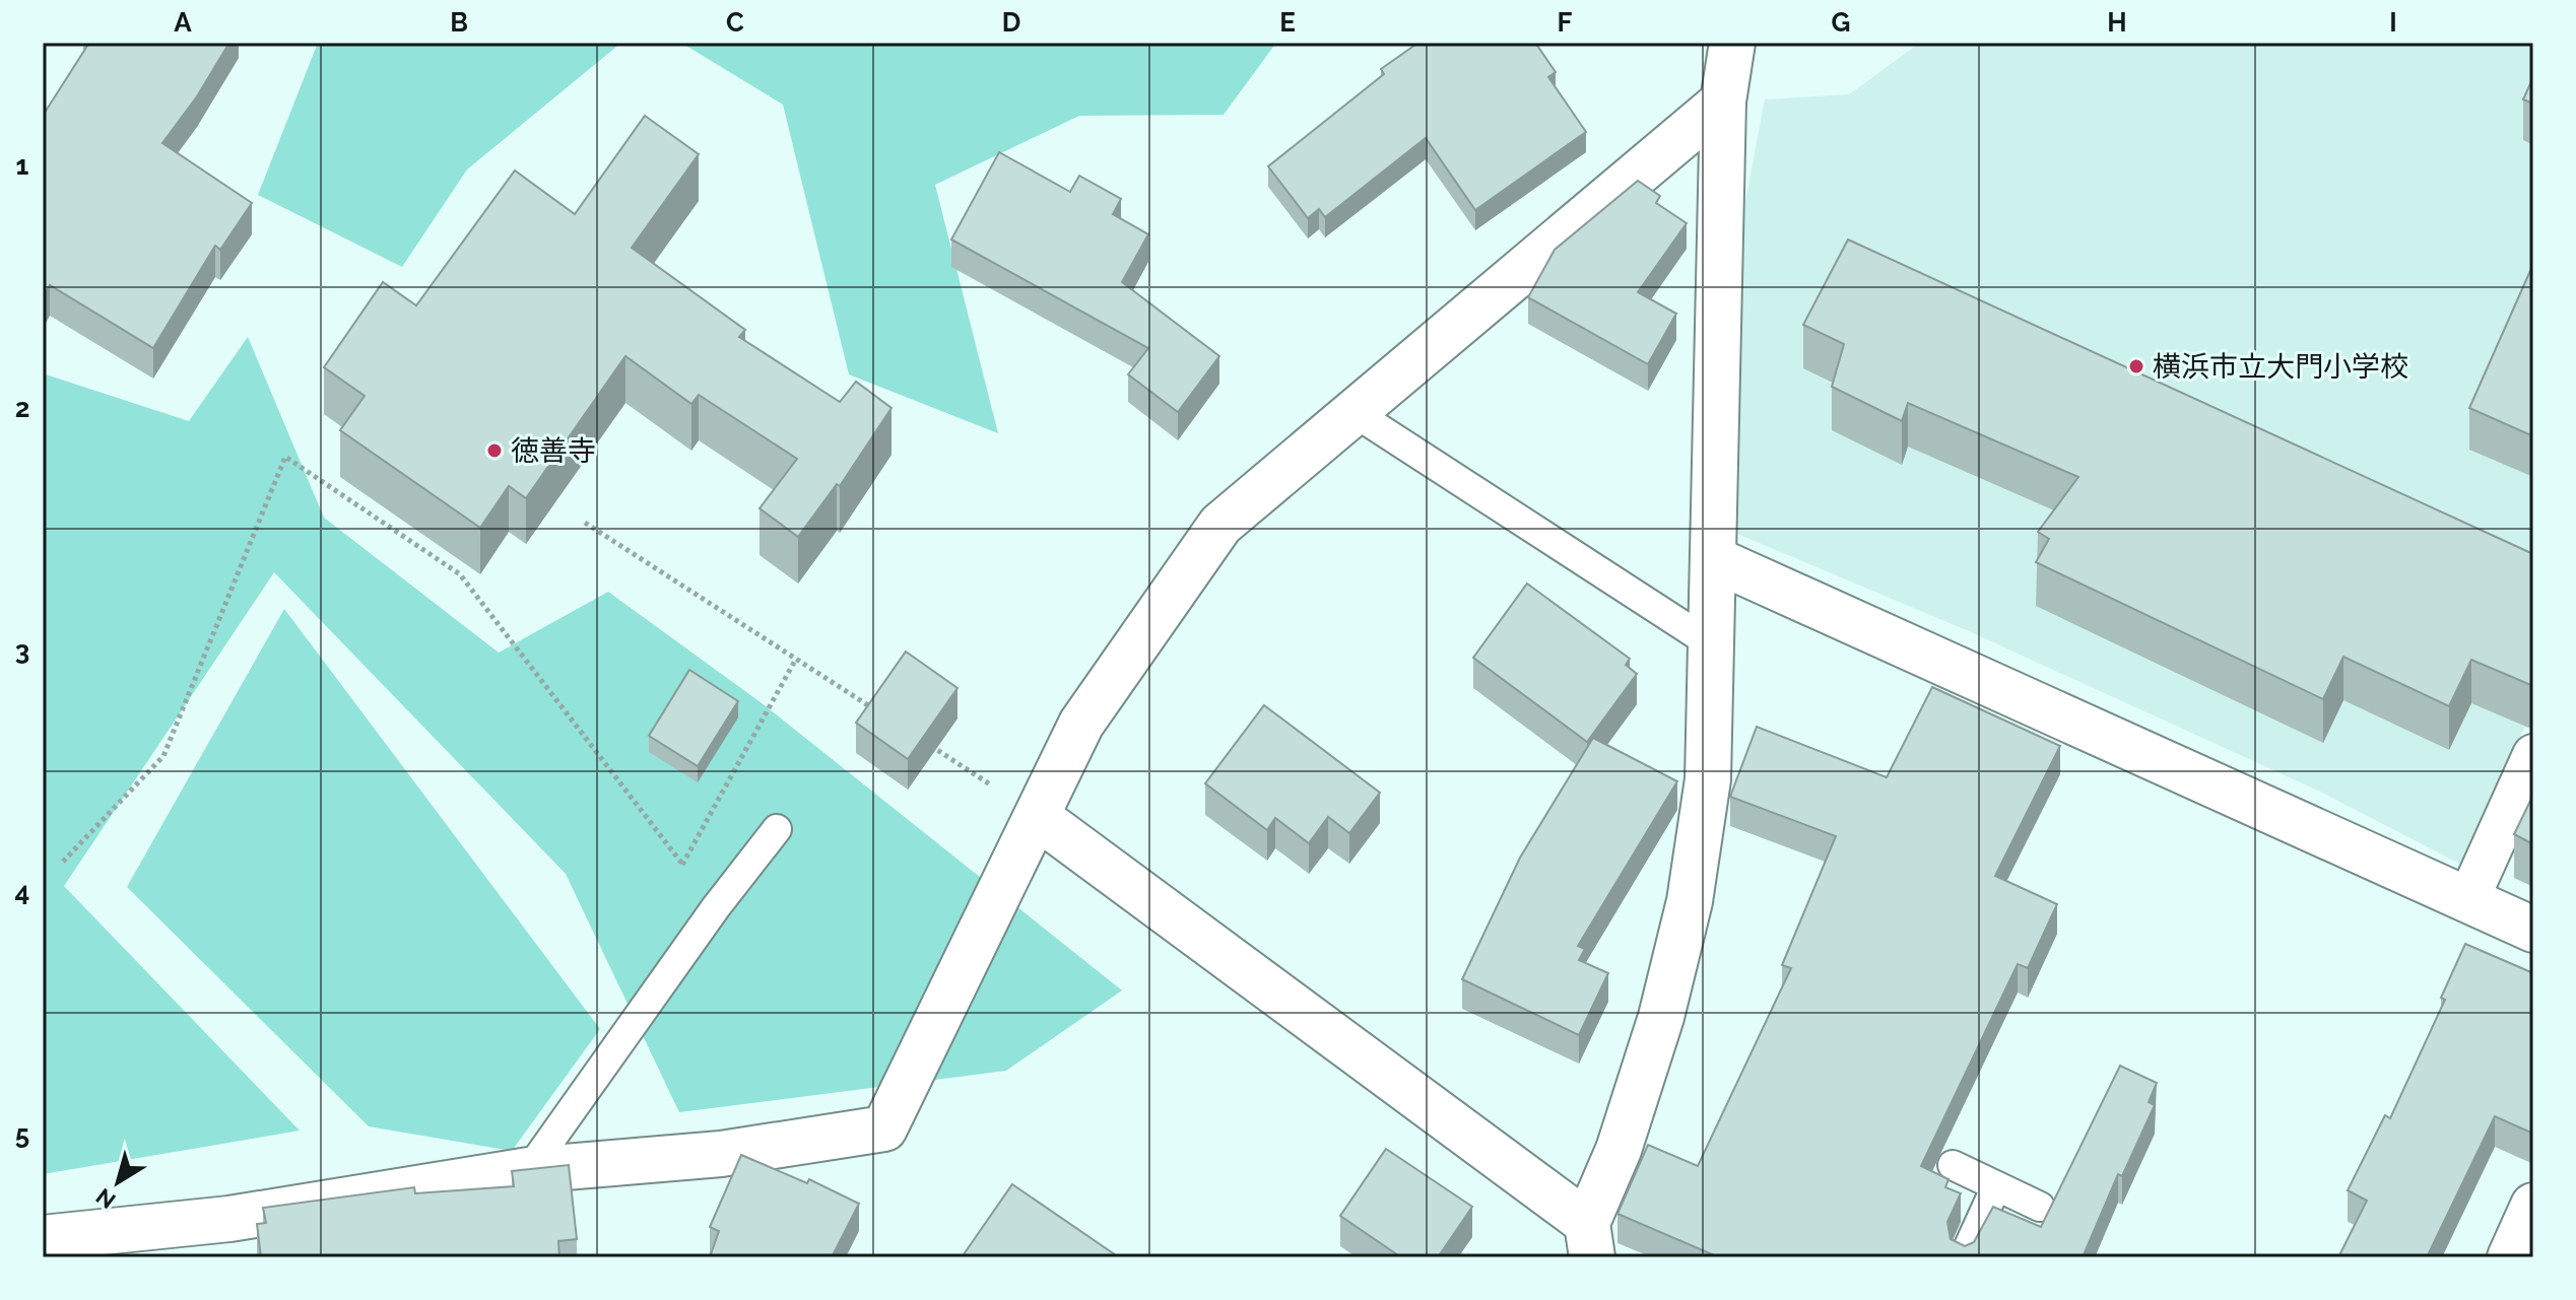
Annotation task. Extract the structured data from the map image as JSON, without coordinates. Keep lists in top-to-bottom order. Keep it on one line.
{"places":["横浜市立大門小学校","徳善寺"],"north":"bottom left","grid":{"columns":["A","B","C","D","E","F","G","H","I"],"rows":["1","2","3","4","5"]}}
